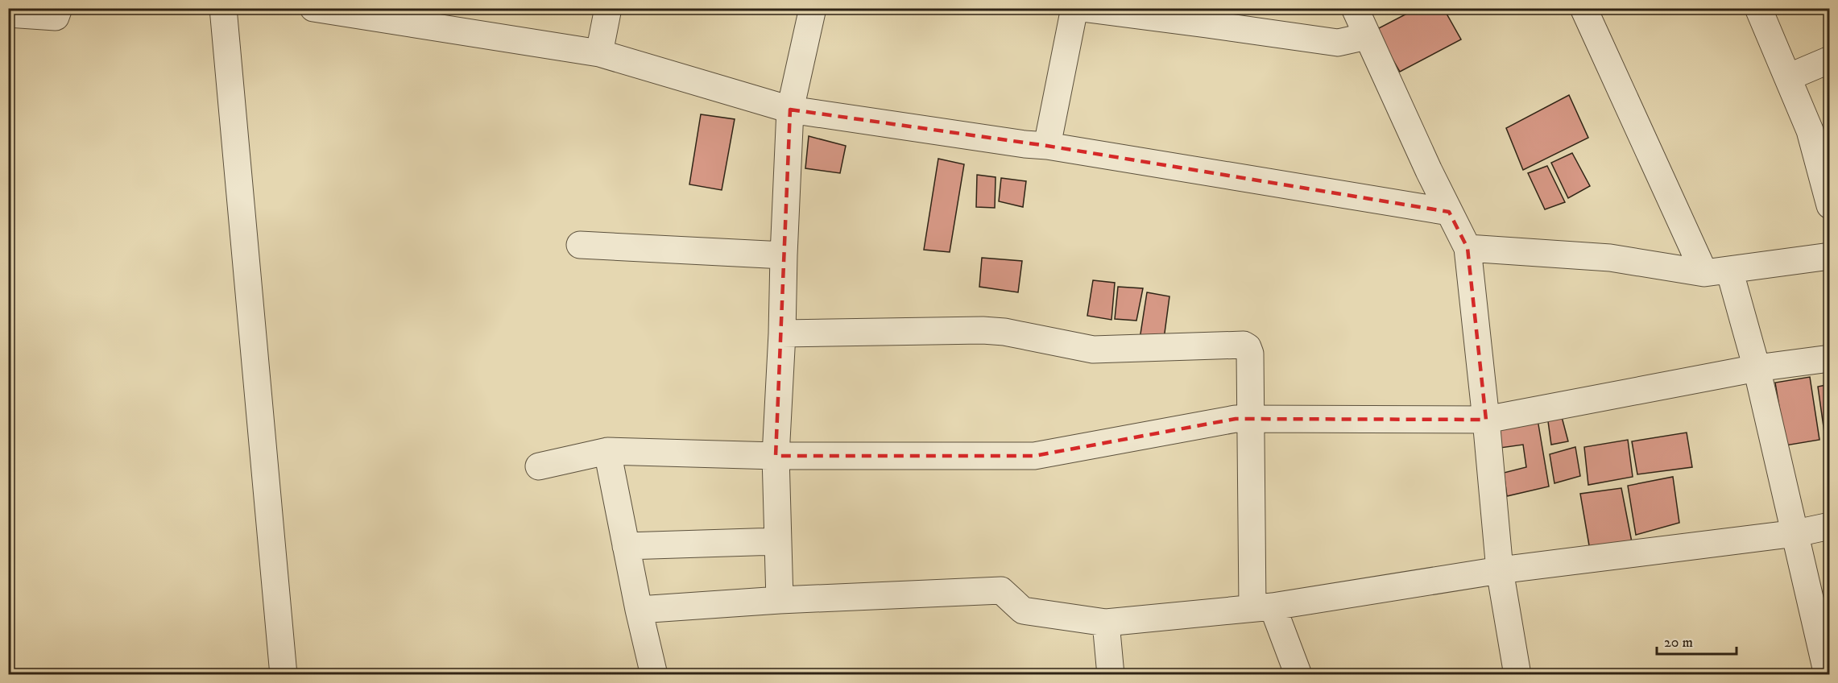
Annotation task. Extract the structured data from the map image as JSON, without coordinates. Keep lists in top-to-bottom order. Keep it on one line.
{"scale_bar":"20 m"}
